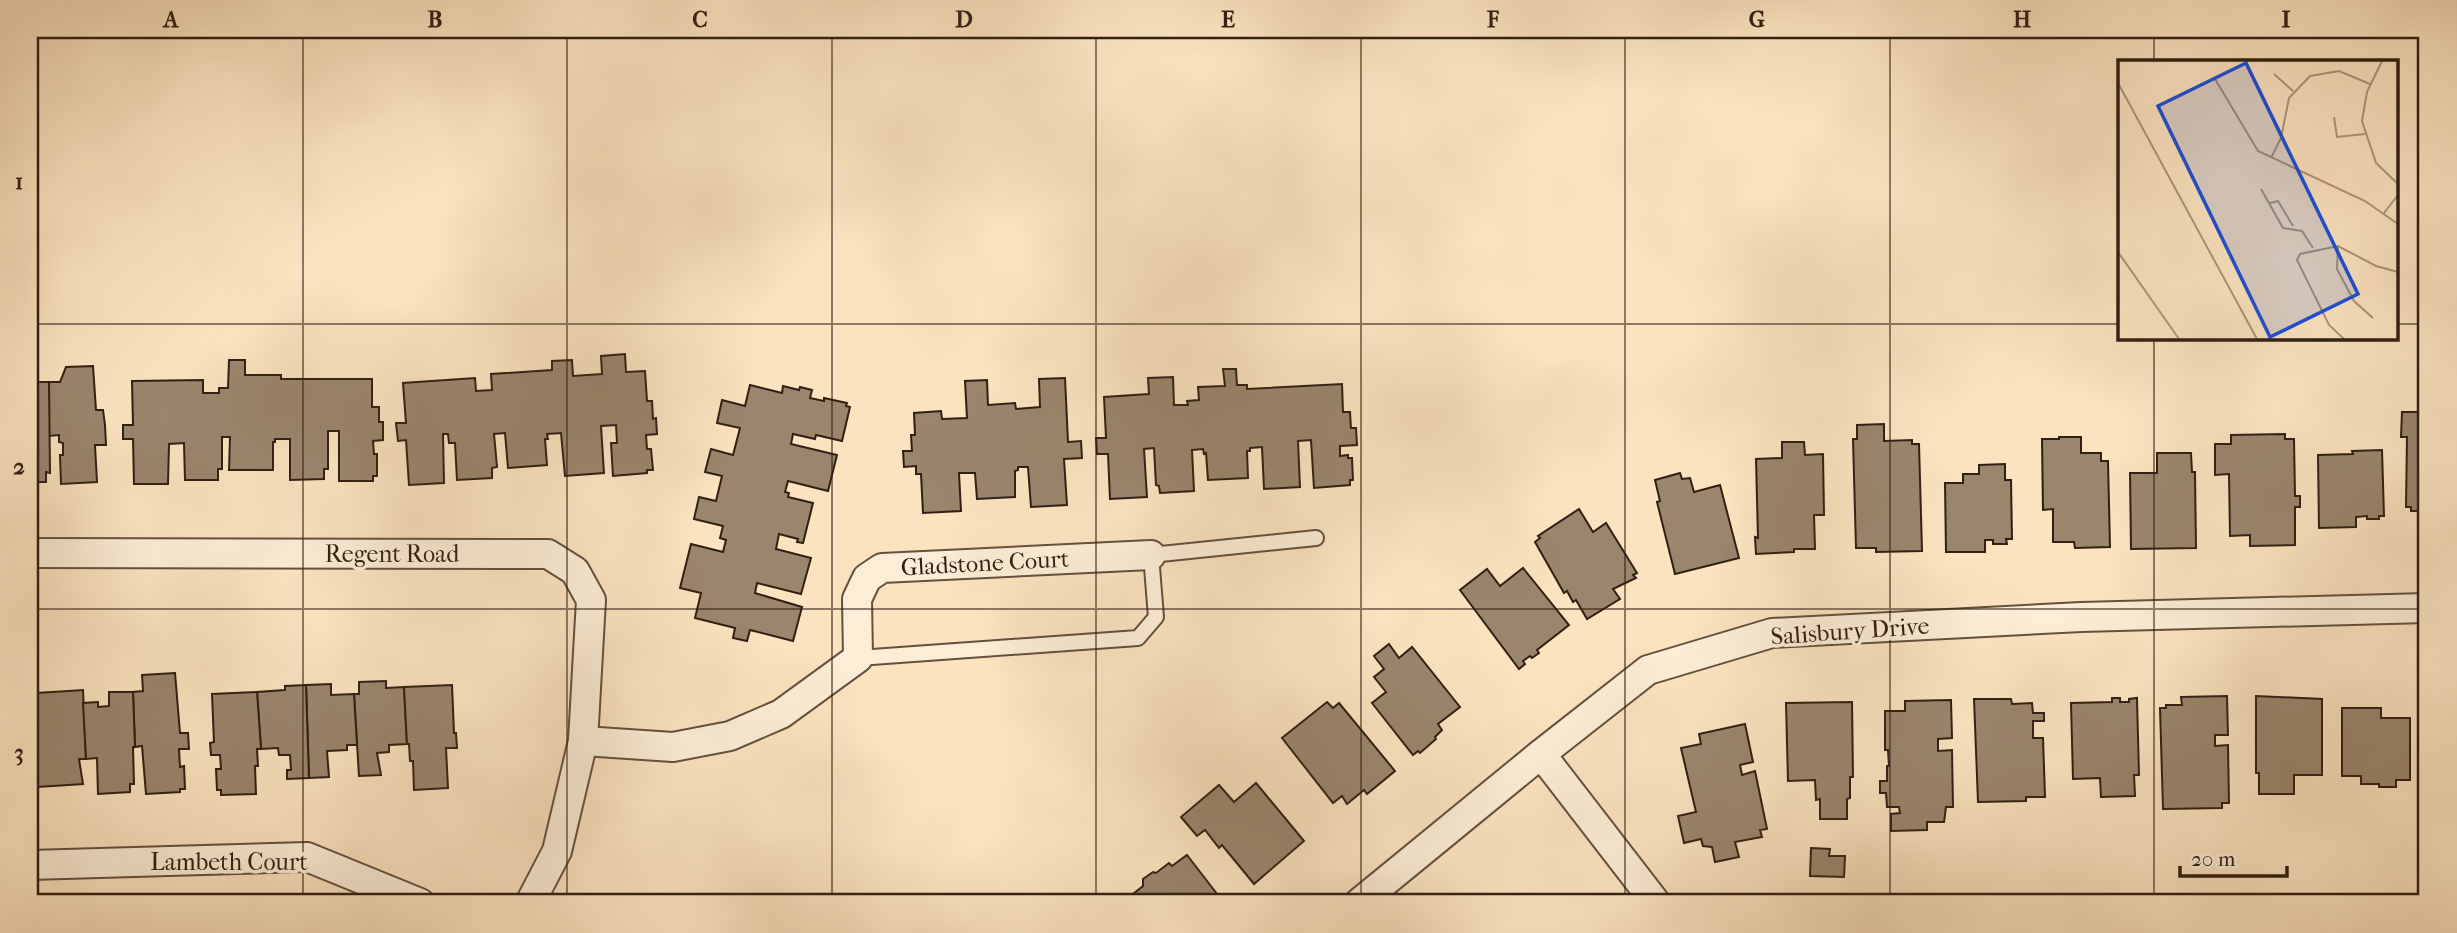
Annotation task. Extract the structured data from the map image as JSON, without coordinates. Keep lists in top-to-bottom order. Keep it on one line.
{"streets":{"street":["Regent Road","Gladstone Court","Salisbury Drive","Lambeth Court"]},"scale_bar":"20 m","grid":{"columns":["A","B","C","D","E","F","G","H","I"],"rows":["1","2","3"]}}
